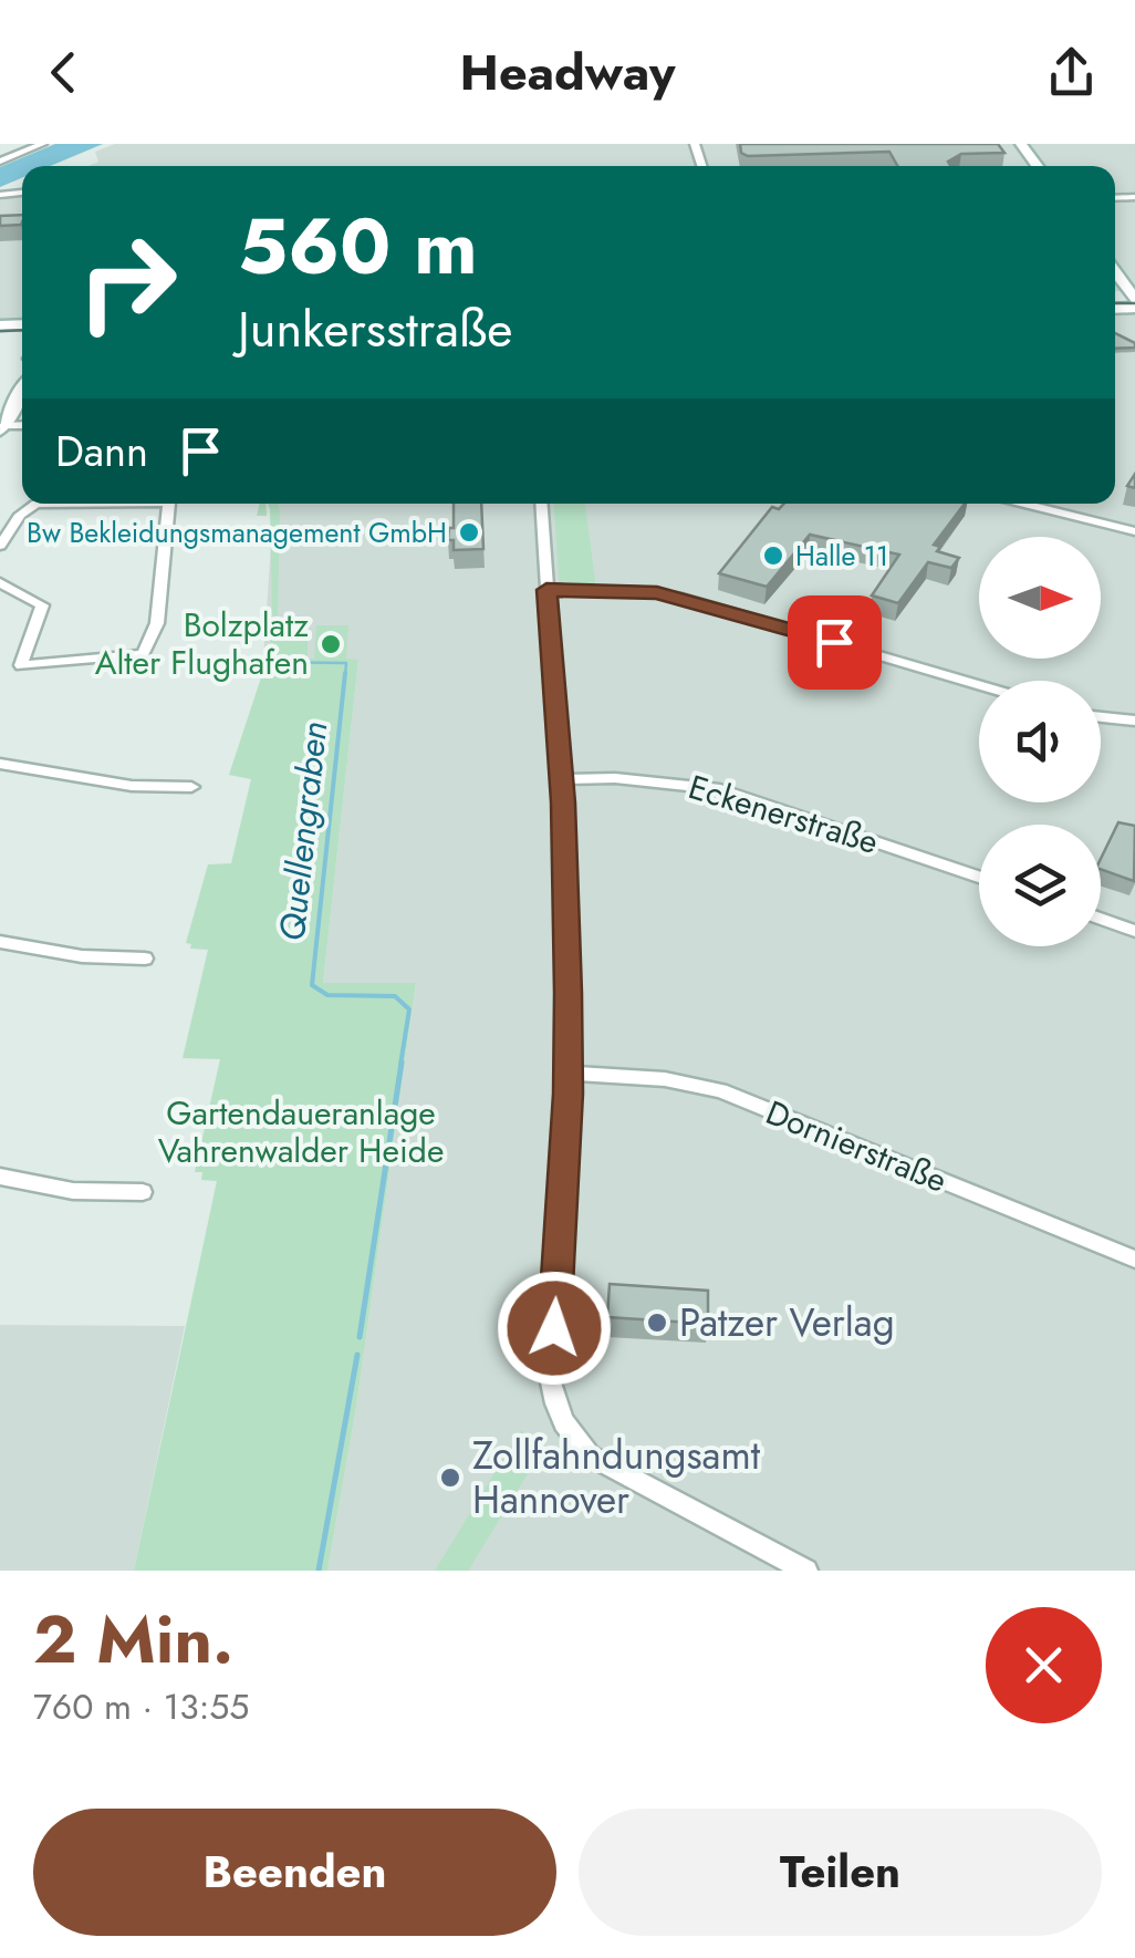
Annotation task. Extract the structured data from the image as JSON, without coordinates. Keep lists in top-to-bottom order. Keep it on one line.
{"streets":{"street":["Eckenerstraße","Dornierstraße"]},"water":["Quellengraben"],"parks":["Gartendaueranlage Vahrenwalder Heide"],"places":["Bw Bekleidungsmanagement GmbH","Halle 11","Bolzplatz Alter Flughafen","Patzer Verlag","Zollfahndungsamt Hannover"],"north":"right","page":{"header":"Headway","turn":["560 m","Junkersstraße"],"then":"Dann","heading":["2 Min.","760 m · 13:55"],"buttons":["Beenden","Teilen"]}}
